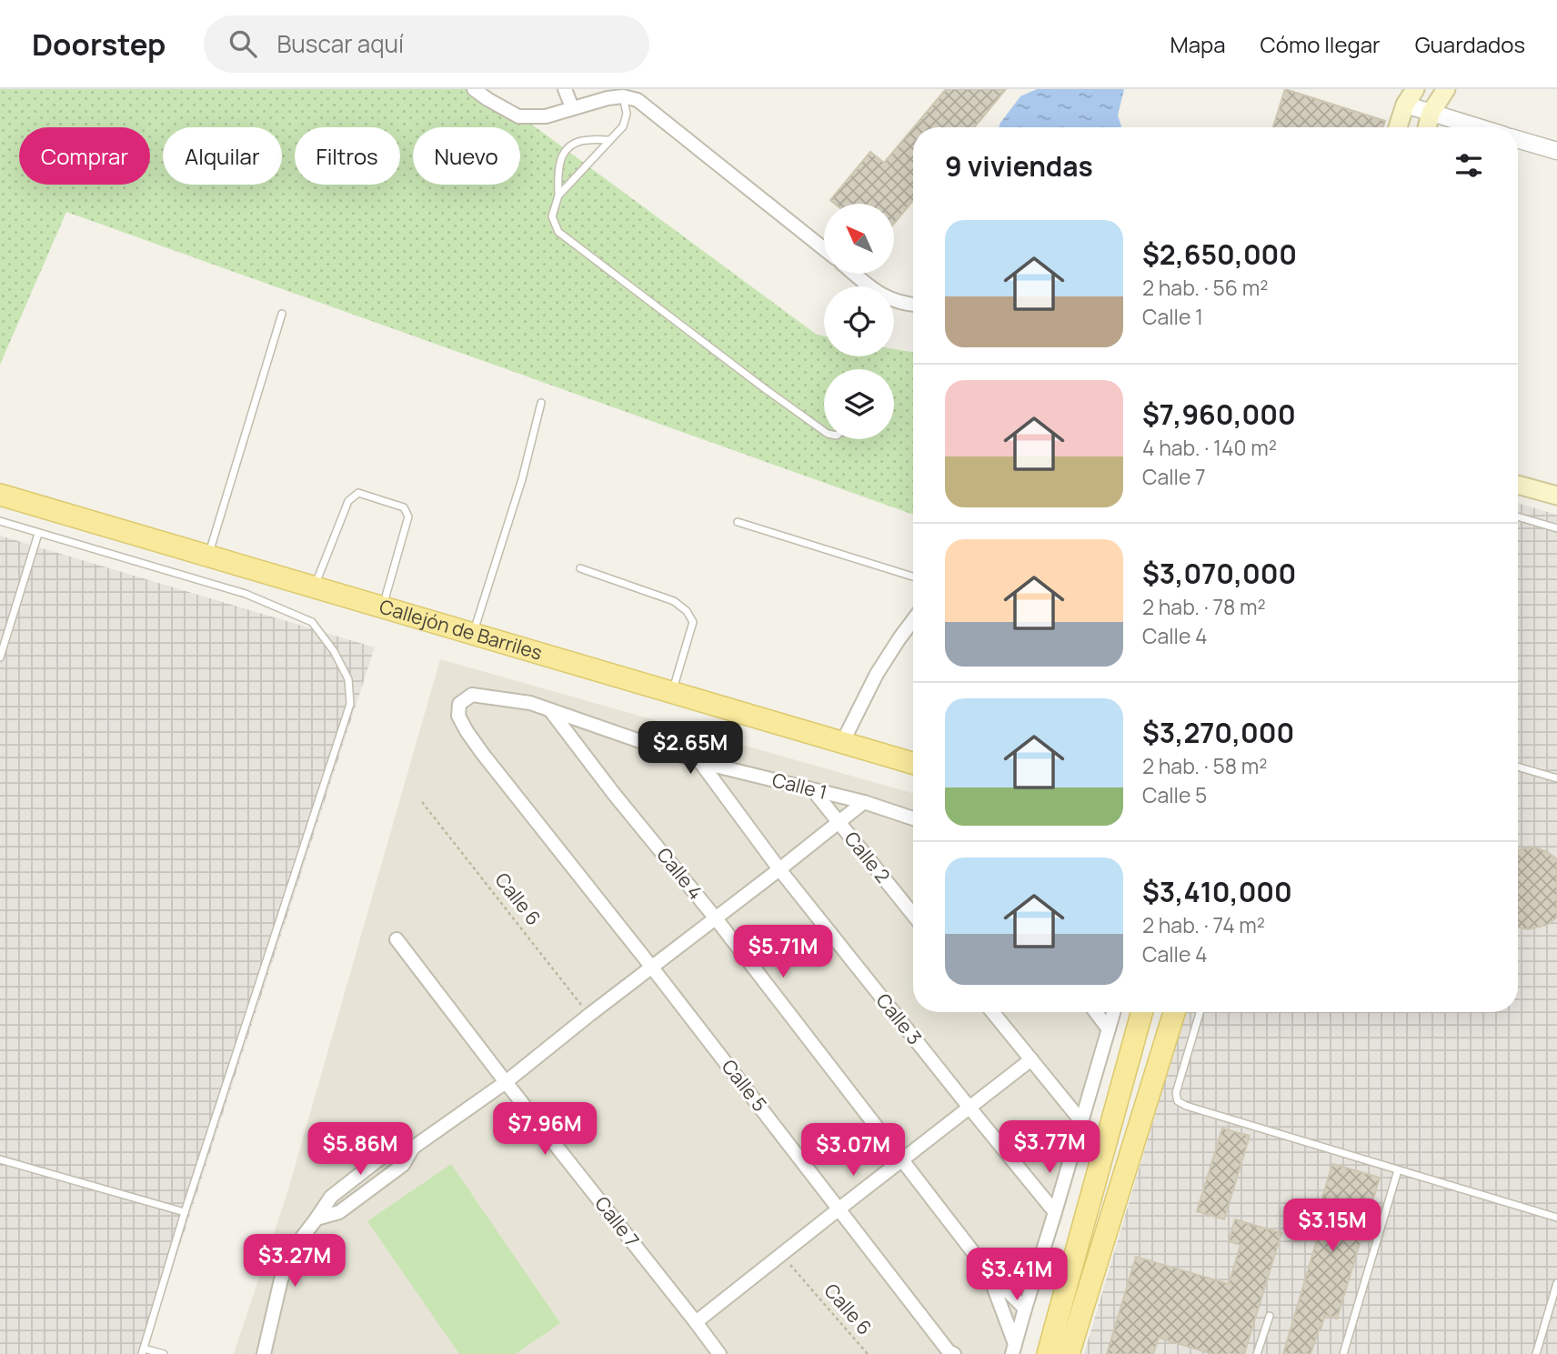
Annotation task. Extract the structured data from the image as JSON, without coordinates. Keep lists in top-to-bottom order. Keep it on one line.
{"streets":{"main road":["Callejón de Barriles"],"street":["Calle 1","Calle 2","Calle 4","Calle 3","Calle 5","Calle 7"],"path":["Calle 6"]},"crossings":[["Calle 1","Calle 2"],["Calle 1","Calle 4"],["Calle 1","Calle 3"],["Calle 1","Calle 5"]],"north":"top left","page":{"header":"Doorstep","search":"Buscar aquí","nav":["Mapa","Cómo llegar","Guardados"],"chip":["Comprar","Alquilar","Filtros","Nuevo"],"heading":"9 viviendas","list":[{"name":"$2,650,000","note":"2 hab. · 56 m² · Calle 1"},{"name":"$7,960,000","note":"4 hab. · 140 m² · Calle 7"},{"name":"$3,070,000","note":"2 hab. · 78 m² · Calle 4"},{"name":"$3,270,000","note":"2 hab. · 58 m² · Calle 5"},{"name":"$3,410,000","note":"2 hab. · 74 m² · Calle 4"}],"price":["$2.65M","$5.71M","$7.96M","$3.77M","$5.86M","$3.07M","$3.15M","$3.27M","$3.41M"]}}
